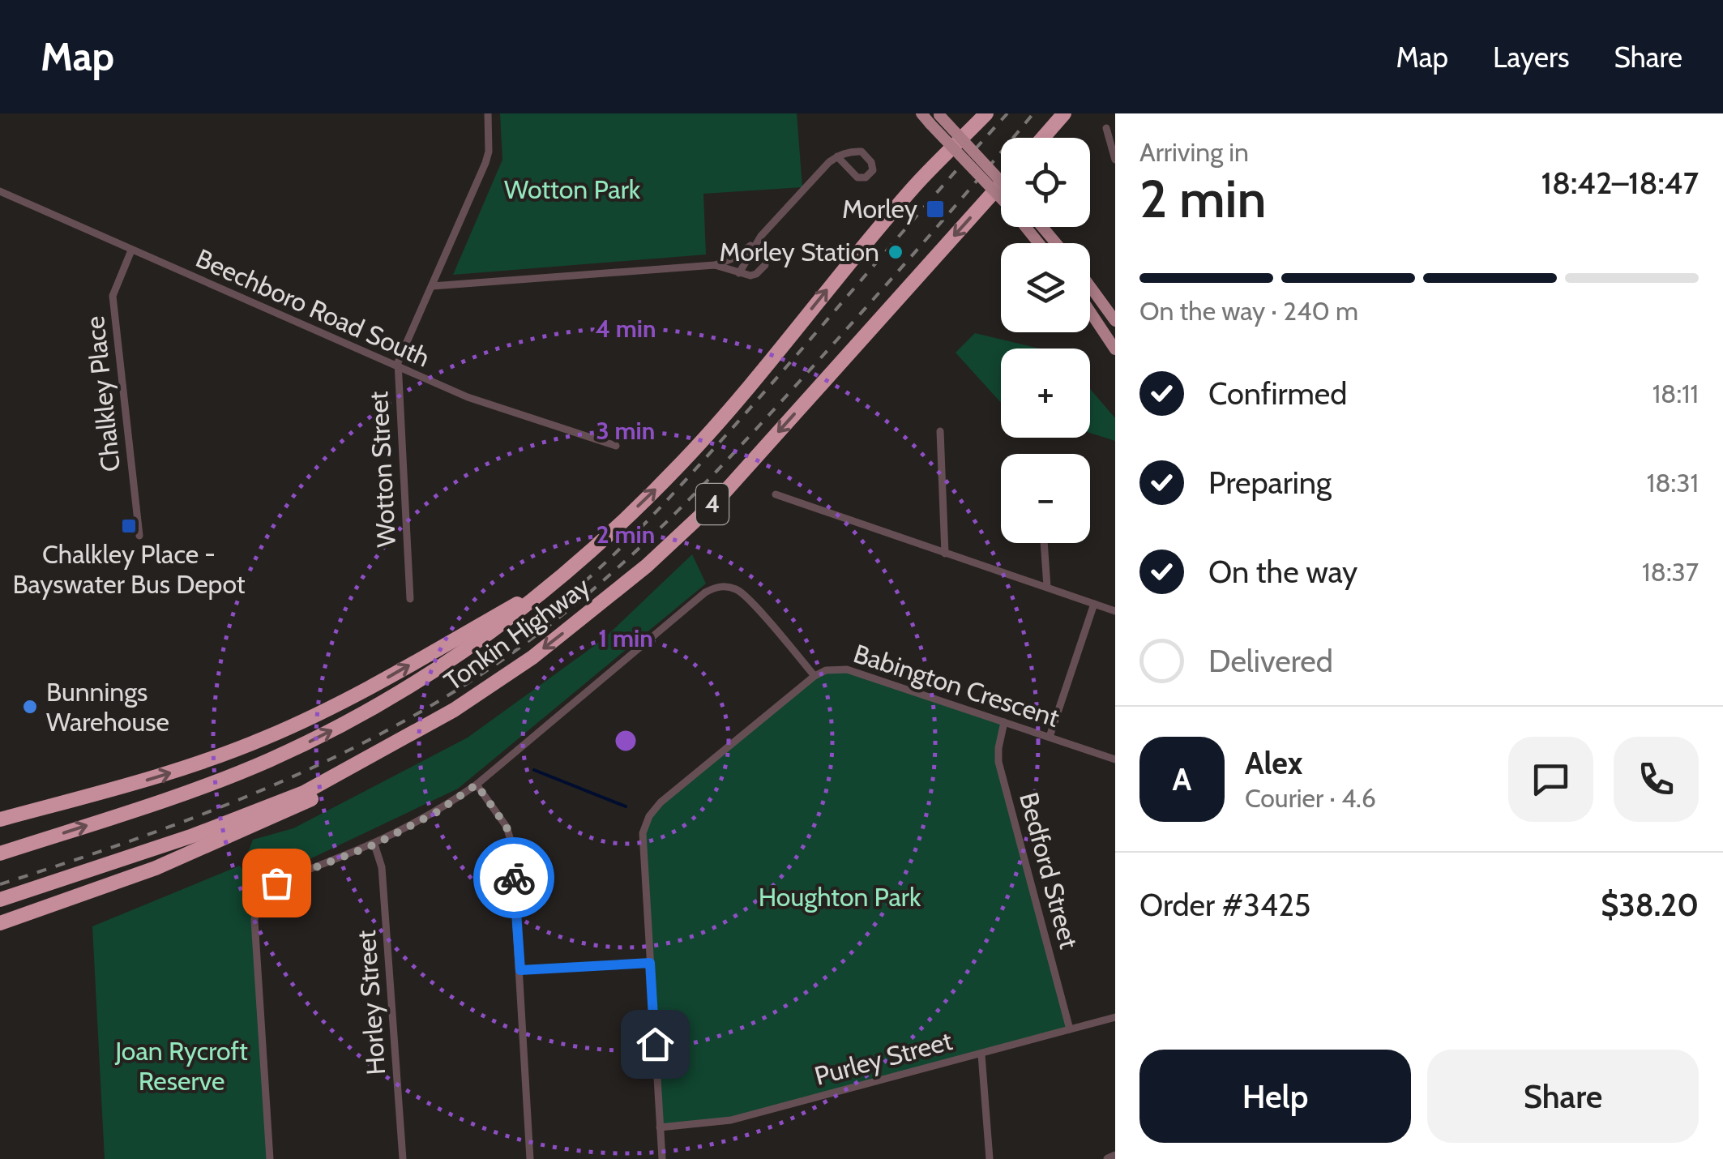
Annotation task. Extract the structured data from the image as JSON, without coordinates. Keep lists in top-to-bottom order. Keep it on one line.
{"streets":{"highway":["4","Tonkin Highway"],"street":["Beechboro Road South","Chalkley Place","Wotton Street","Babington Crescent","Bedford Street","Horley Street","Purley Street"]},"crossings":[["Beechboro Road South","Chalkley Place"],["Beechboro Road South","Wotton Street"],["Babington Crescent","Bedford Street"],["Bedford Street","Purley Street"]],"parks":["Wotton Park","Houghton Park","Joan Rycroft Reserve"],"places":{"transit":["Morley","Chalkley Place - Bayswater Bus Depot"],"other":["Morley Station","Bunnings Warehouse"]},"page":{"header":"Map","nav":["Map","Layers","Share"],"heading":["2 min","Arriving in","18:42–18:47"],"panel":["Alex","Courier · 4.6","Order #3425","$38.20"],"map_buttons":["+","−"],"bar":"On the way · 240 m","list":[["Confirmed","18:11"],["Preparing","18:31"],["On the way","18:37"],"Delivered"],"round":"A","buttons":["Help","Share"]},"rings":["4 min","3 min","2 min","1 min"]}
